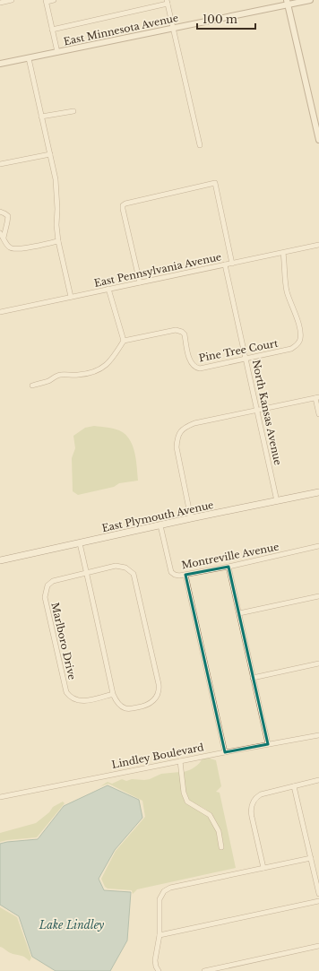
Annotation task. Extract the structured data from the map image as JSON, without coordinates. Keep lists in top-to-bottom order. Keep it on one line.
{"streets":{"main road":["East Plymouth Avenue"],"street":["East Minnesota Avenue","East Pennsylvania Avenue","Pine Tree Court","North Kansas Avenue","Montreville Avenue","Marlboro Drive","Lindley Boulevard"]},"crossings":[["East Pennsylvania Avenue","Pine Tree Court"],["East Pennsylvania Avenue","North Kansas Avenue"],["Pine Tree Court","North Kansas Avenue"],["North Kansas Avenue","East Plymouth Avenue"],["East Plymouth Avenue","Montreville Avenue"]],"water":["Lake Lindley"],"scale_bar":"100 m"}
